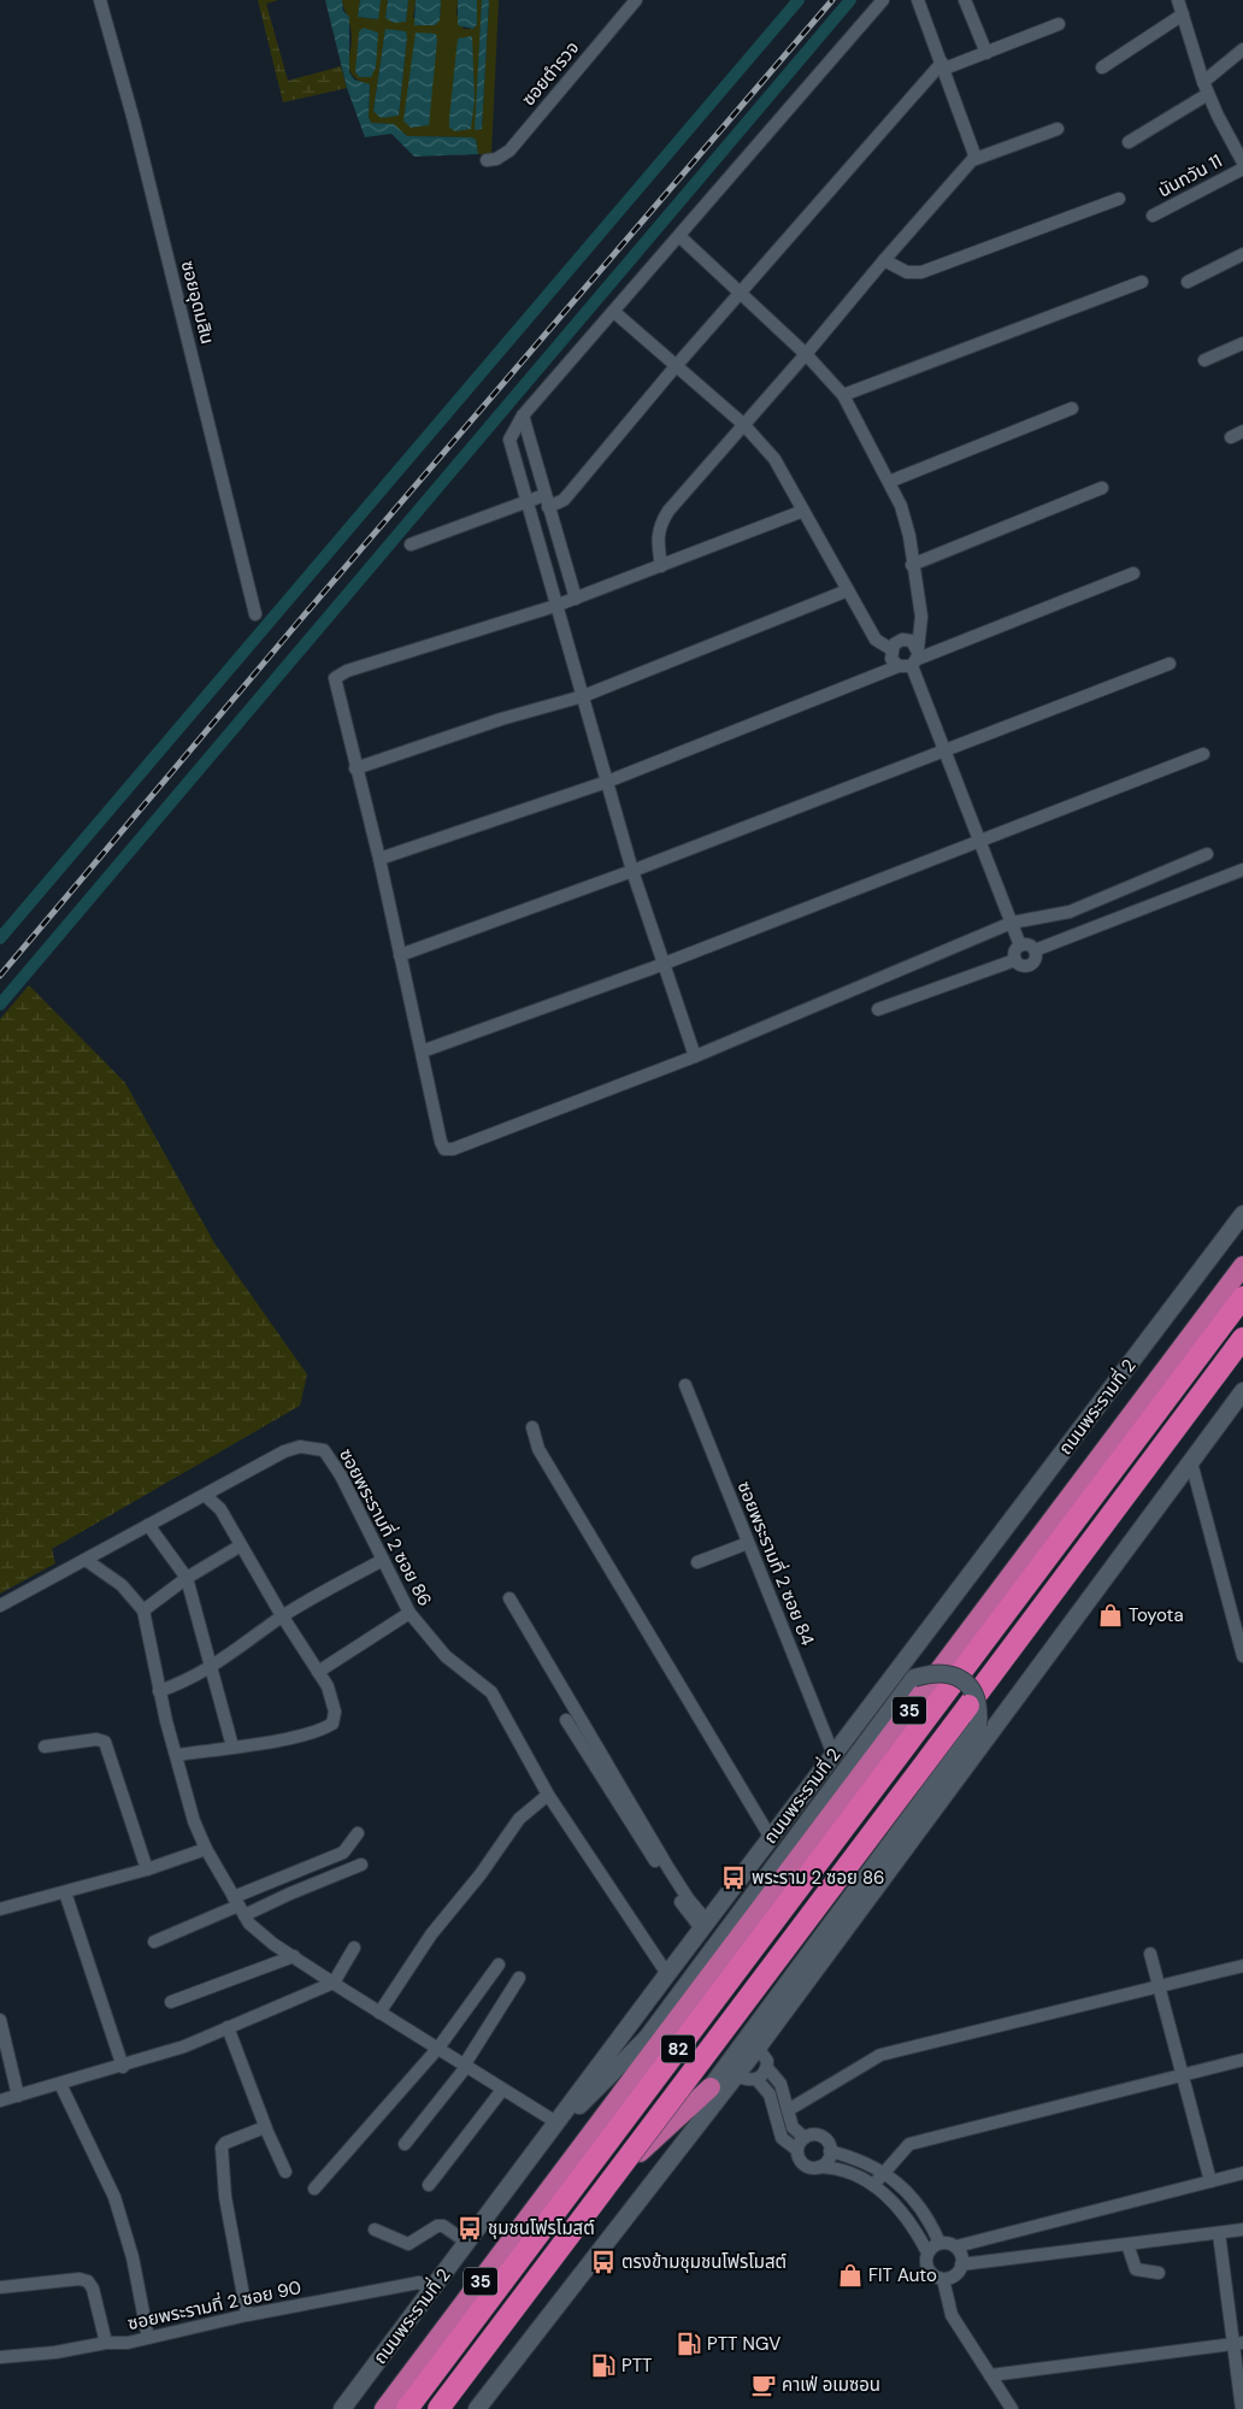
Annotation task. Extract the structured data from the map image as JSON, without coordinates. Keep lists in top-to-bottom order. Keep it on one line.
{"streets":{"highway":["ถนนพระรามที่ 2","35","82"],"street":["ซอยตำรวจ","นันทวัน 11","ซอยอุดมสิน","ซอยพระรามที่ 2 ซอย 86","ซอยพระรามที่ 2 ซอย 84","ซอยพระรามที่ 2 ซอย 90"]},"crossings":[["ถนนพระรามที่ 2","ซอยพระรามที่ 2 ซอย 86"],["ถนนพระรามที่ 2","ซอยพระรามที่ 2 ซอย 84"],["ถนนพระรามที่ 2","ซอยพระรามที่ 2 ซอย 90"],["35","82"]],"places":{"shop":["Toyota","FIT Auto"],"bus stop":["พระราม 2 ซอย 86","ชุมชนโฟรโมสต์","ตรงข้ามชุมชนโฟรโมสต์"],"fuel station":["PTT NGV","PTT"],"cafe":["คาเฟ่ อเมซอน"]}}
